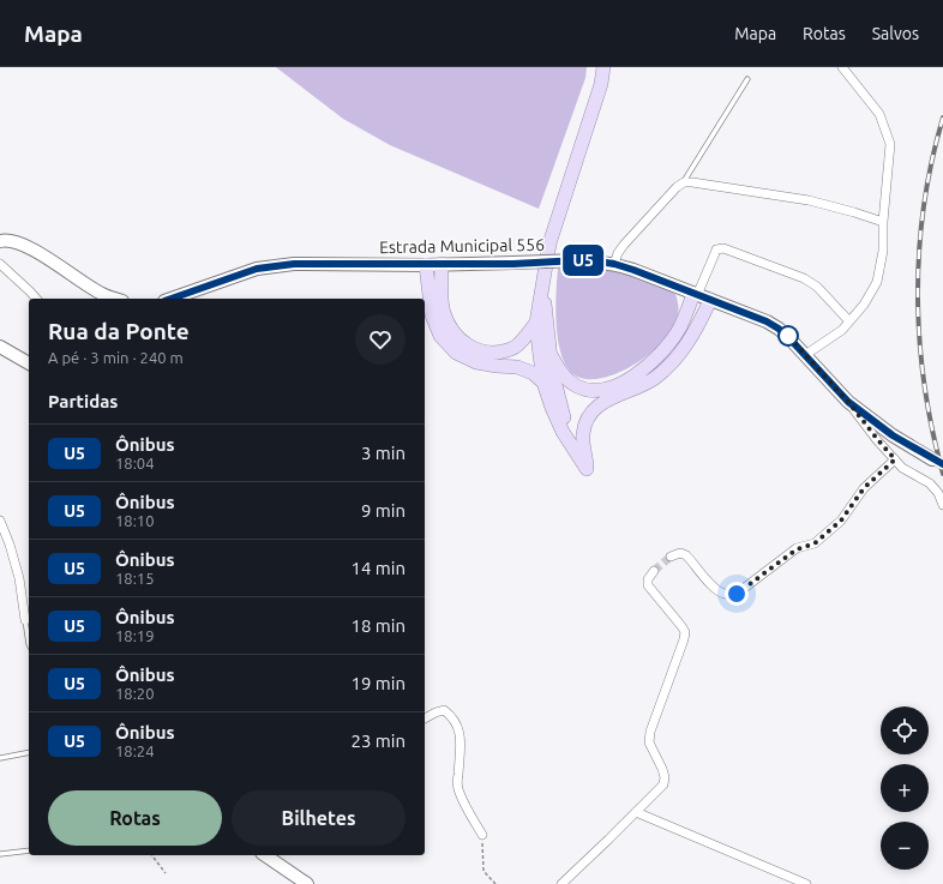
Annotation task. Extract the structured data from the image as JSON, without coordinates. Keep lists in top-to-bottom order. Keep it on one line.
{"streets":{"main road":["Estrada Municipal 556"]},"lines":["bus line U5"],"page":{"header":"Mapa","nav":["Mapa","Rotas","Salvos"],"on_map":"U5","heading":[["Rua da Ponte","A pé · 3 min · 240 m"],"Partidas"],"list":[{"mark":"U5","name":"Ônibus","note":"18:04","value":"3 min"},{"mark":"U5","name":"Ônibus","note":"18:10","value":"9 min"},{"mark":"U5","name":"Ônibus","note":"18:15","value":"14 min"},{"mark":"U5","name":"Ônibus","note":"18:19","value":"18 min"},{"mark":"U5","name":"Ônibus","note":"18:20","value":"19 min"},{"mark":"U5","name":"Ônibus","note":"18:24","value":"23 min"}],"map_buttons":["+","−"],"buttons":["Rotas","Bilhetes"]}}
